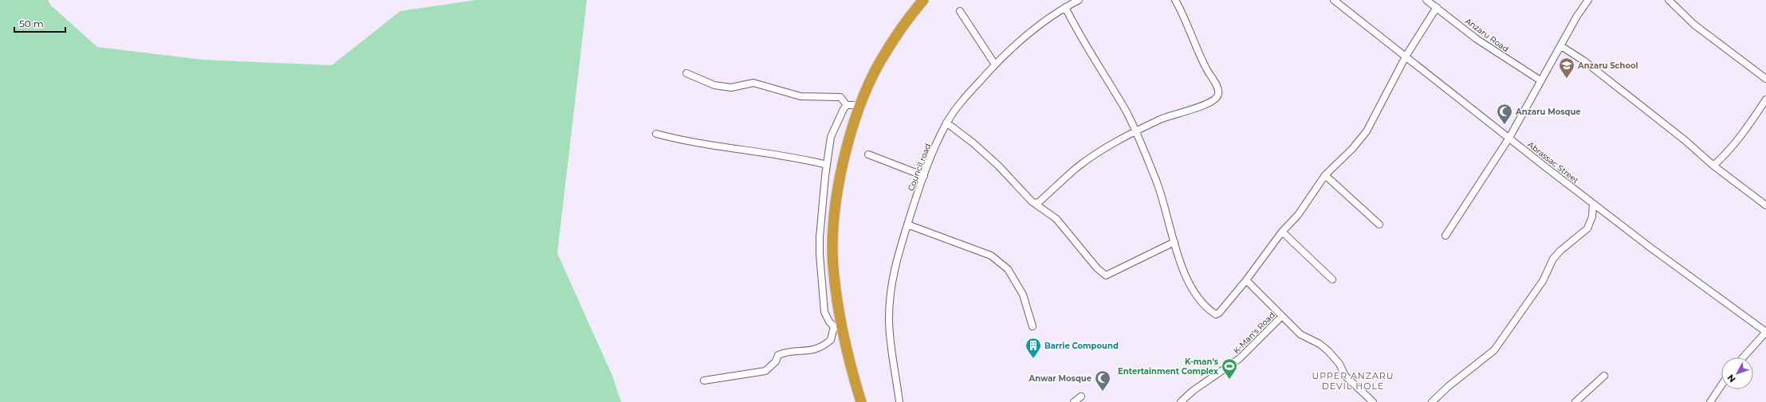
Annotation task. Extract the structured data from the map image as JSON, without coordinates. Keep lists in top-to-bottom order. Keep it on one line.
{"streets":{"street":["Anzaru Road","Abrassac Street","Council road","K-Man's Road"]},"districts":["UPPER ANZARU DEVIL HOLE"],"places":{"school or university":["Anzaru School"],"mosque":["Anzaru Mosque","Anwar Mosque"],"building":["Barrie Compound"],"sports":["K-man's Entertainment Complex"]},"scale_bar":"50 m","north":"bottom left"}
